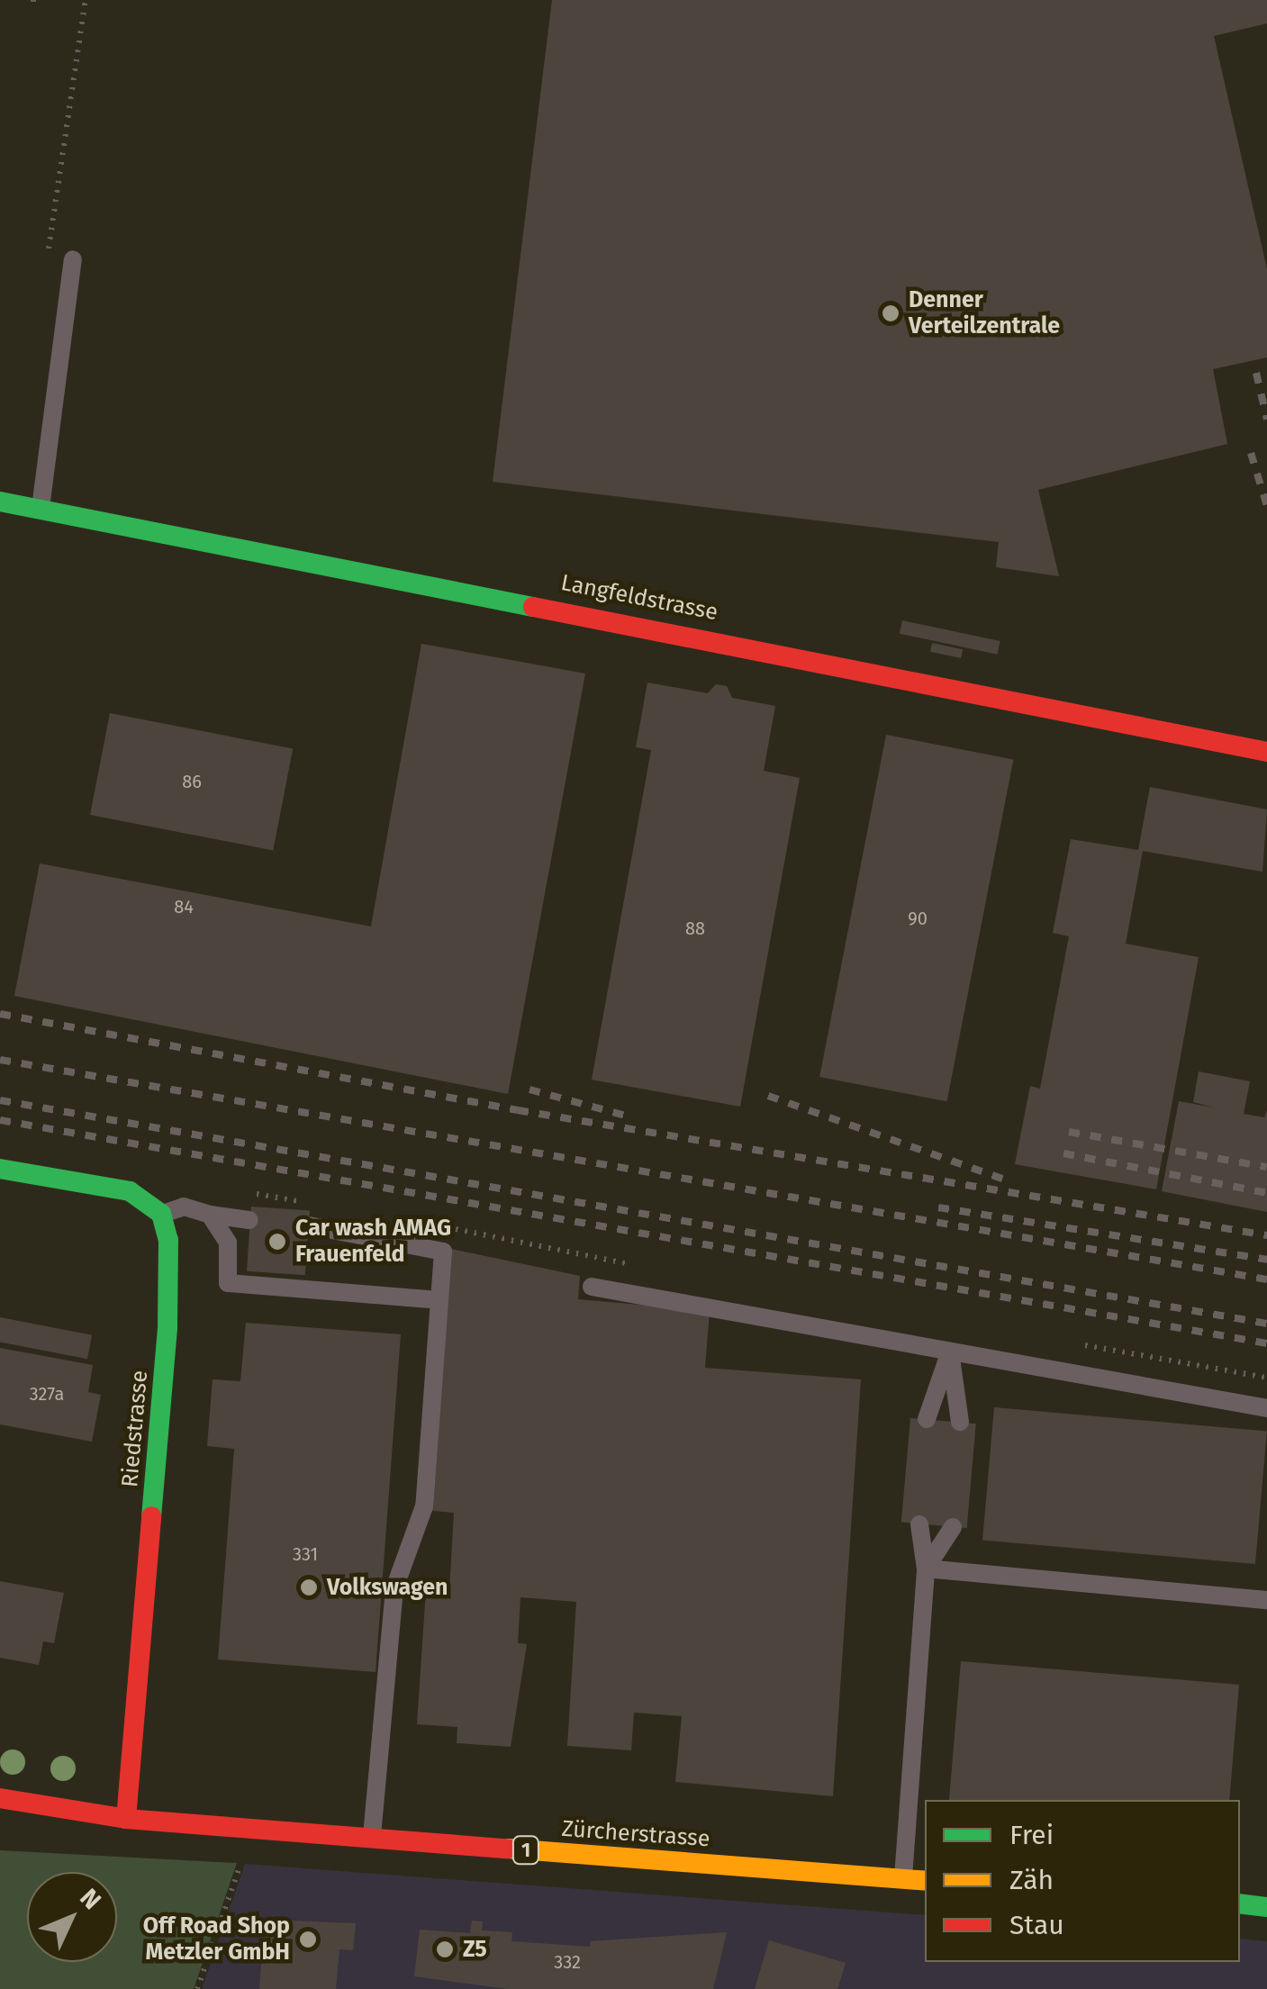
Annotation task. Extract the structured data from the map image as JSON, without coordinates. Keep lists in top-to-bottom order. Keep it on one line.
{"streets":{"street":["Langfeldstrasse","Riedstrasse","Zürcherstrasse","1"]},"crossings":[["Riedstrasse","Zürcherstrasse"]],"places":["Denner Verteilzentrale","Car wash AMAG Frauenfeld","Volkswagen","Off Road Shop Metzler GmbH","Z5"],"house_numbers":["86","84","90","88","327a","331","332"],"legend":["Frei","Zäh","Stau"],"north":"top right"}
